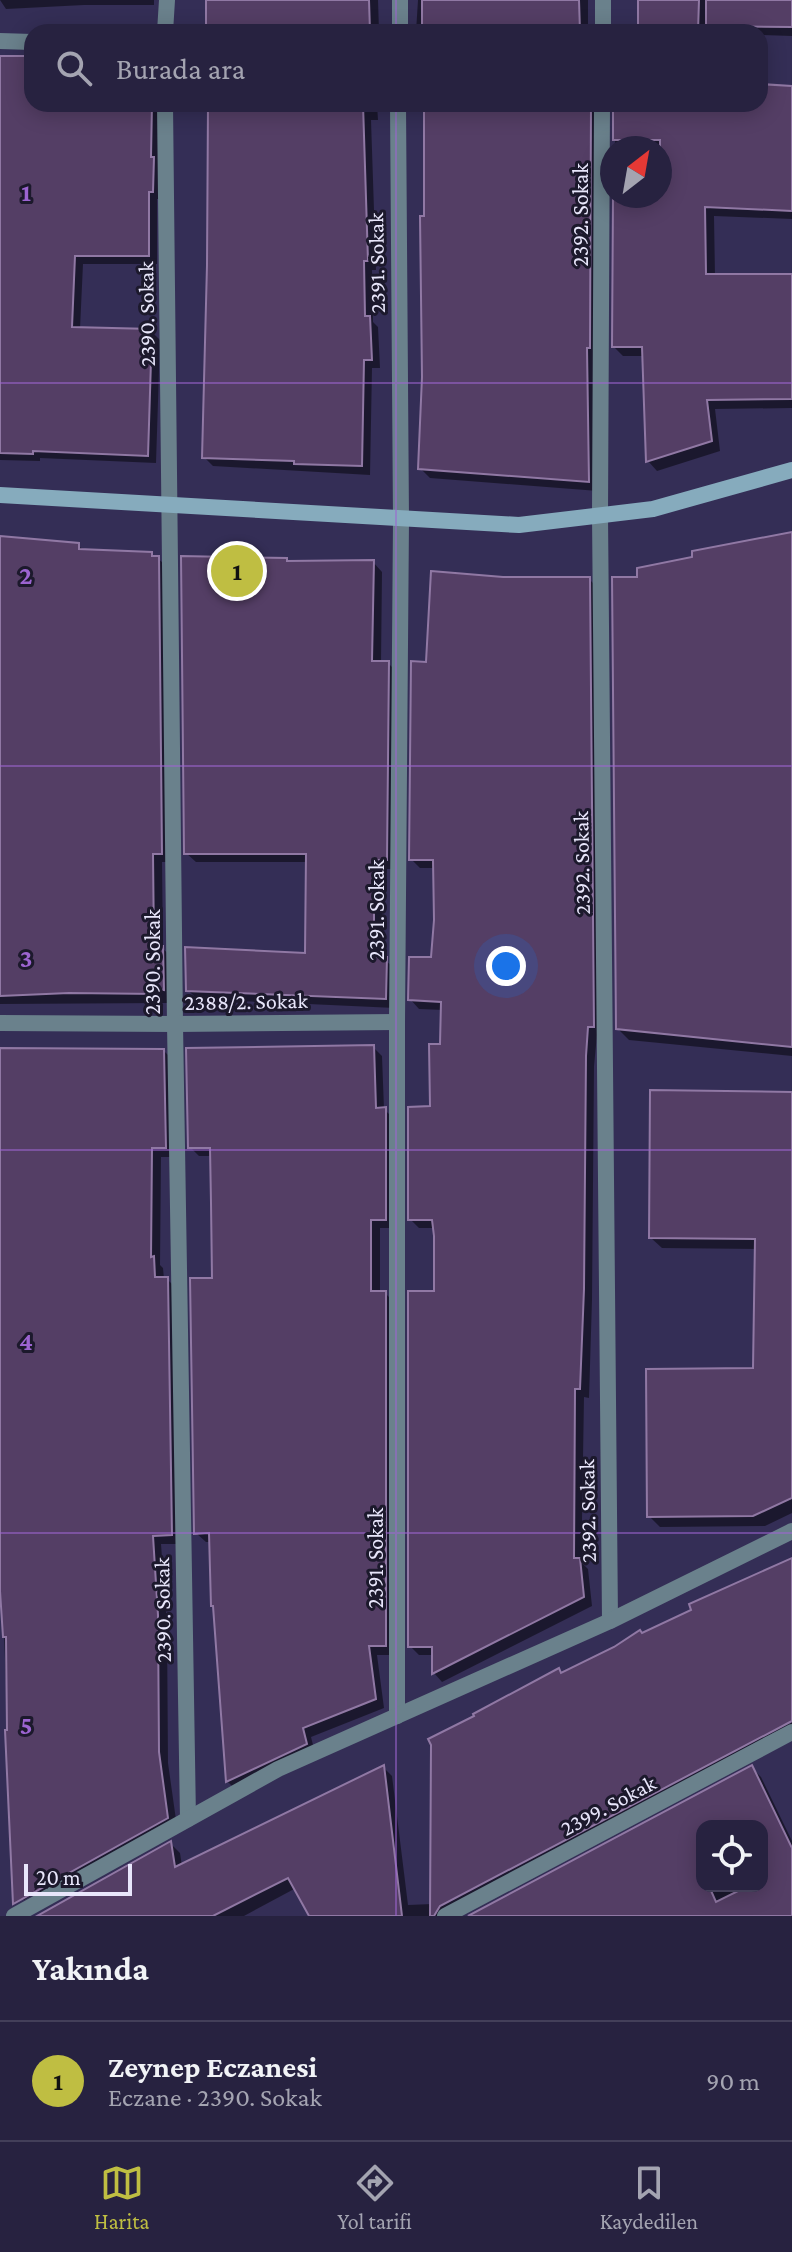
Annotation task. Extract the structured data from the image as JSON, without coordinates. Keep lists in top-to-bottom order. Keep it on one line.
{"streets":{"street":["2392. Sokak","2391. Sokak","2390. Sokak","2388/2. Sokak","2399. Sokak"]},"crossings":[["2391. Sokak","2388/2. Sokak"],["2390. Sokak","2388/2. Sokak"]],"scale_bar":"20 m","north":"top right","page":{"search":"Burada ara","pins":"1","scale":"20 m","heading":"Yakında","list":[{"mark":"1","name":"Zeynep Eczanesi","note":"Eczane · 2390. Sokak","value":"90 m"}],"nav":["Harita","Yol tarifi","Kaydedilen"]},"grid":{"rows":["1","2","3","4","5"]}}
